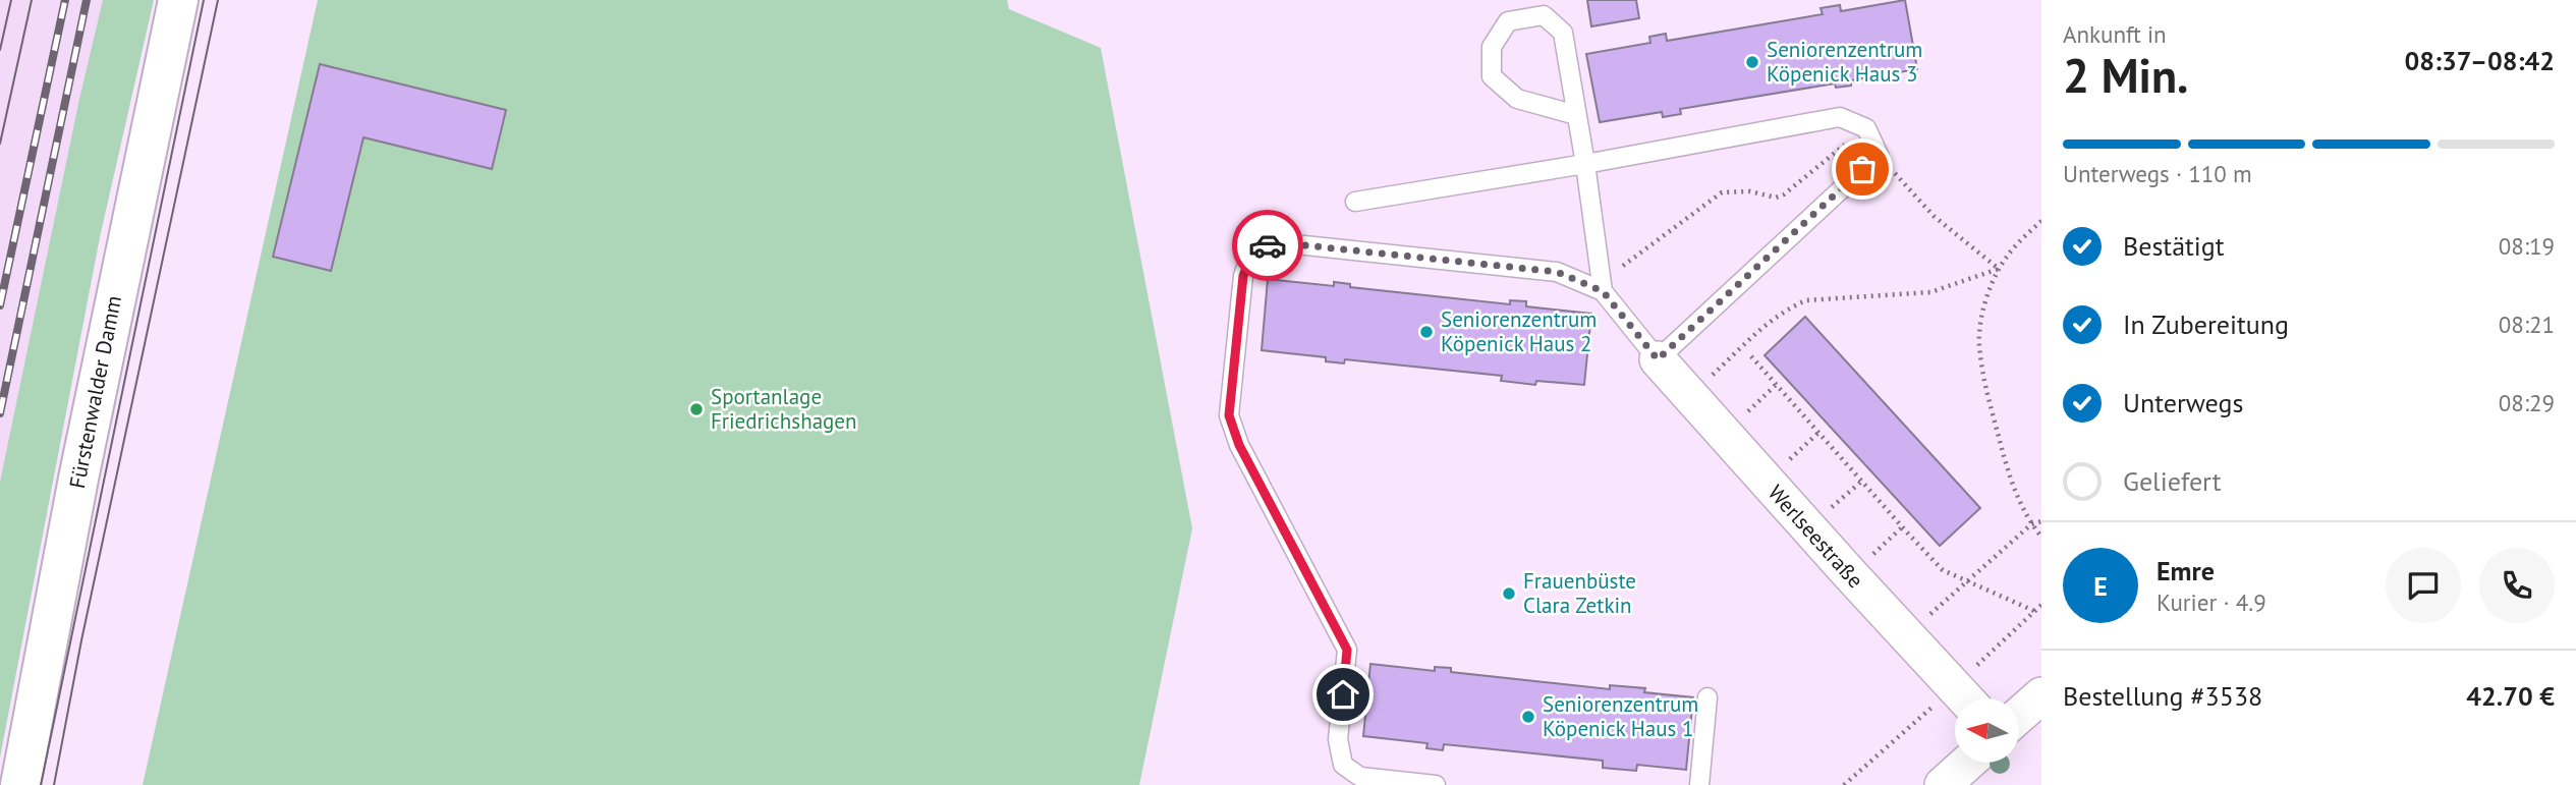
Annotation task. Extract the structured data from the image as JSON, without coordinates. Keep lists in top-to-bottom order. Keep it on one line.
{"streets":{"main road":["Fürstenwalder Damm"],"street":["Werlseestraße"]},"places":["Seniorenzentrum Köpenick Haus 3","Seniorenzentrum Köpenick Haus 2","Sportanlage Friedrichshagen","Frauenbüste Clara Zetkin","Seniorenzentrum Köpenick Haus 1"],"north":"left","page":{"heading":["2 Min.","Ankunft in","08:37–08:42"],"panel":["Emre","Kurier · 4.9","Bestellung #3538","42.70 €"],"bar":"Unterwegs · 110 m","list":[["Bestätigt","08:19"],["In Zubereitung","08:21"],["Unterwegs","08:29"],"Geliefert"],"round":"E"}}
